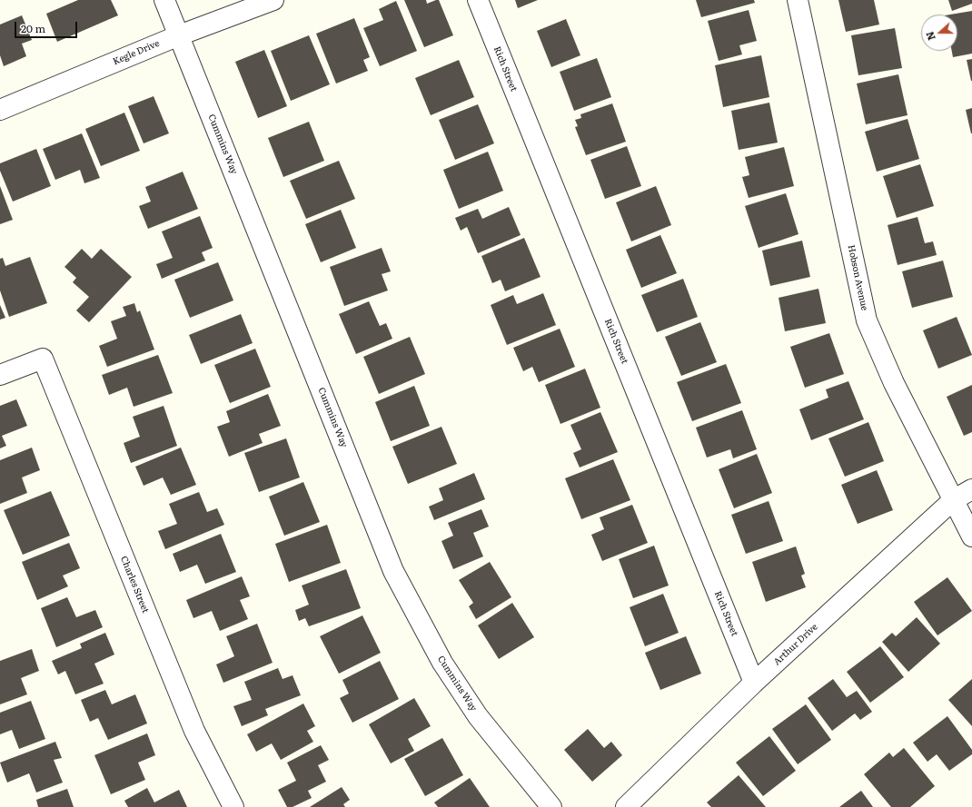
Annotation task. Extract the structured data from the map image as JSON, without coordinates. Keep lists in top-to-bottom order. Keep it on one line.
{"streets":{"street":["Kegle Drive","Rich Street","Cummins Way","Hobson Avenue","Charles Street","Arthur Drive"]},"crossings":[["Kegle Drive","Cummins Way"],["Rich Street","Arthur Drive"],["Hobson Avenue","Arthur Drive"]],"scale_bar":"20 m","north":"left"}
